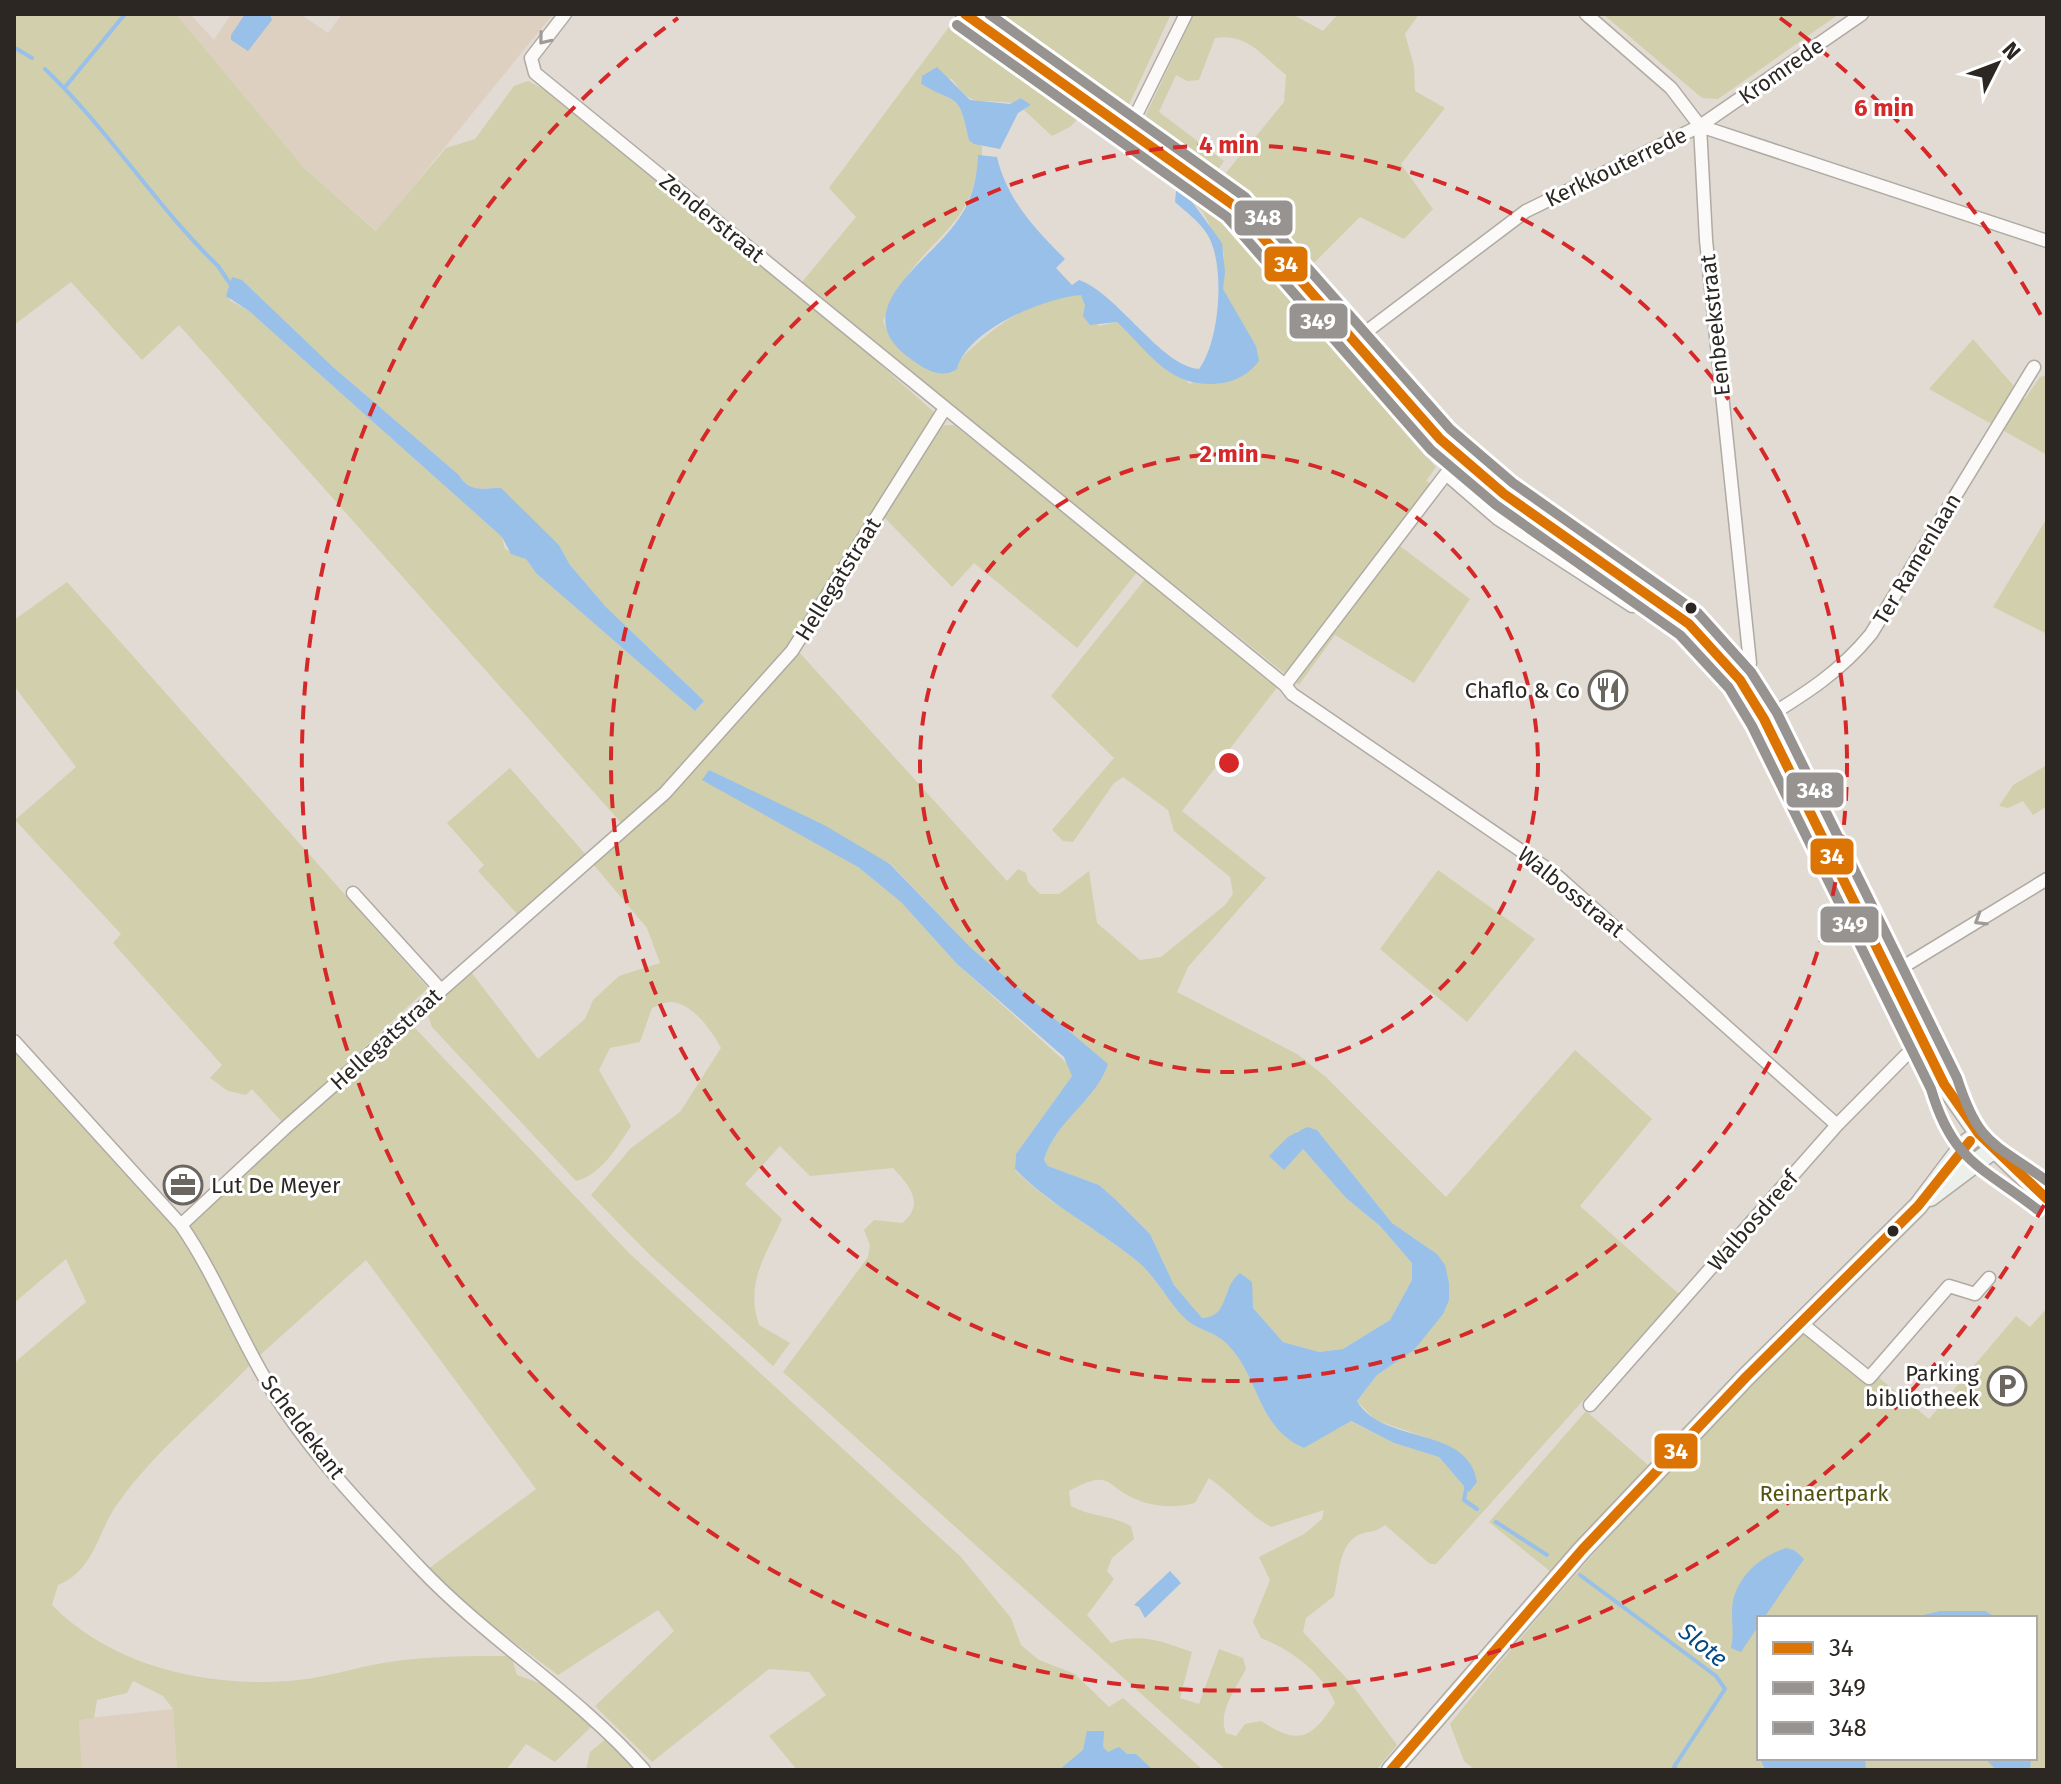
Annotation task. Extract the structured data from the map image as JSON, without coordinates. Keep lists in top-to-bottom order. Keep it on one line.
{"streets":{"street":["Kromrede","Kerkkouterrede","Zenderstraat","Eenbeekstraat","Ter Ramenlaan","Hellegatstraat","Walbosstraat","Walbosdreef","Scheldekant"]},"crossings":[["Kromrede","Kerkkouterrede"],["Kromrede","Eenbeekstraat"],["Kerkkouterrede","Eenbeekstraat"],["Zenderstraat","Hellegatstraat"],["Hellegatstraat","Scheldekant"],["Walbosstraat","Walbosdreef"]],"one_way":["Zenderstraat"],"water":["Slote"],"parks":["Reinaertpark"],"places":{"restaurant":["Chaflo & Co"],"office":["Lut De Meyer"],"parking":["Parking bibliotheek"]},"lines":["transit line 34","transit line 348","transit line 349"],"legend":["34","349","348"],"north":"top right","rings":["6 min","4 min","2 min"]}
